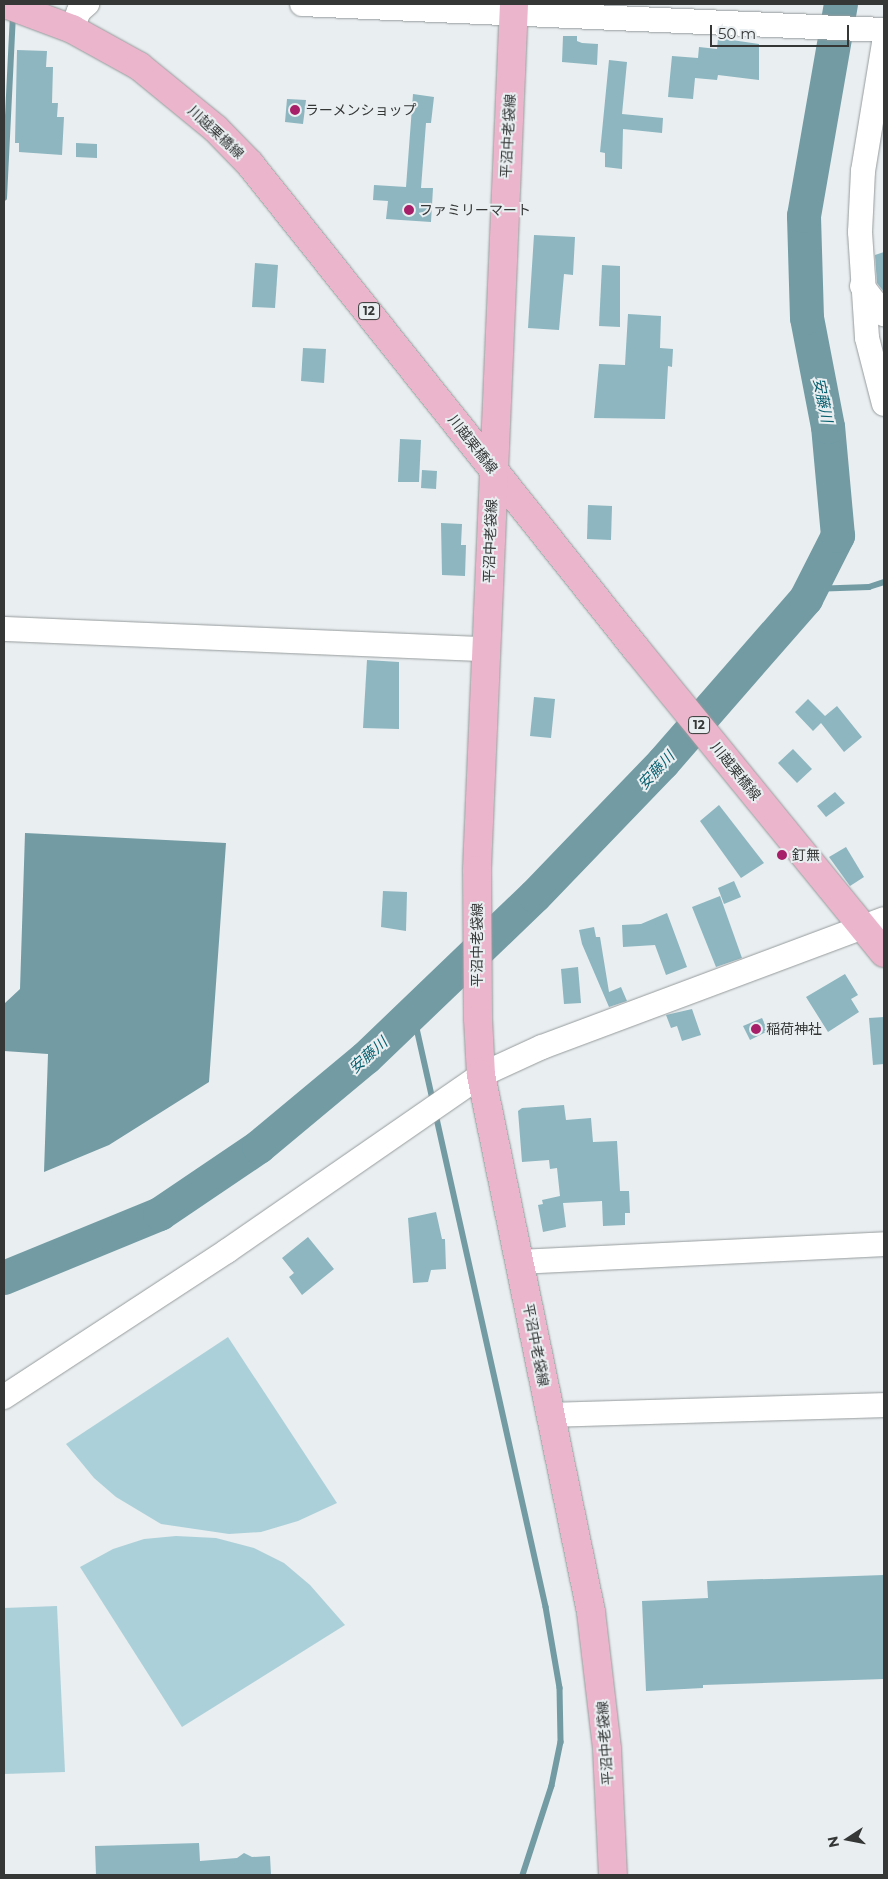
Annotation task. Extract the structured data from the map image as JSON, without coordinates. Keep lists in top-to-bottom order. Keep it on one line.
{"streets":{"main road":["川越栗橋線","平沼中老袋線","12"]},"crossings":[["川越栗橋線","平沼中老袋線"]],"water":["安藤川"],"places":["ラーメンショップ","ファミリーマート","釘無","稲荷神社"],"scale_bar":"50 m","north":"left"}
